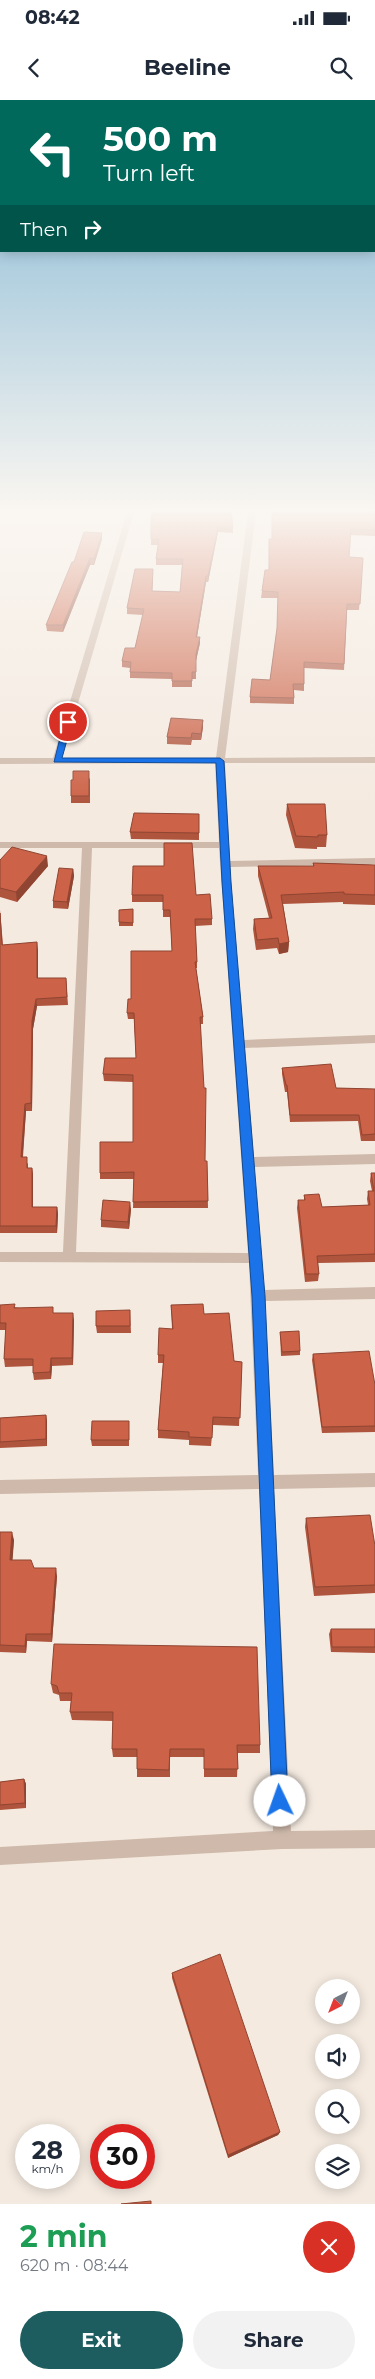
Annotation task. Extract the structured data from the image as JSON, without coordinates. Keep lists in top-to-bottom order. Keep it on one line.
{"north":"bottom left","page":{"status":"08:42","header":"Beeline","turn":["500 m","Turn left"],"then":"Then","speed":"28 km/h","limit":"30","heading":["2 min","620 m · 08:44"],"buttons":["Exit","Share"]}}
